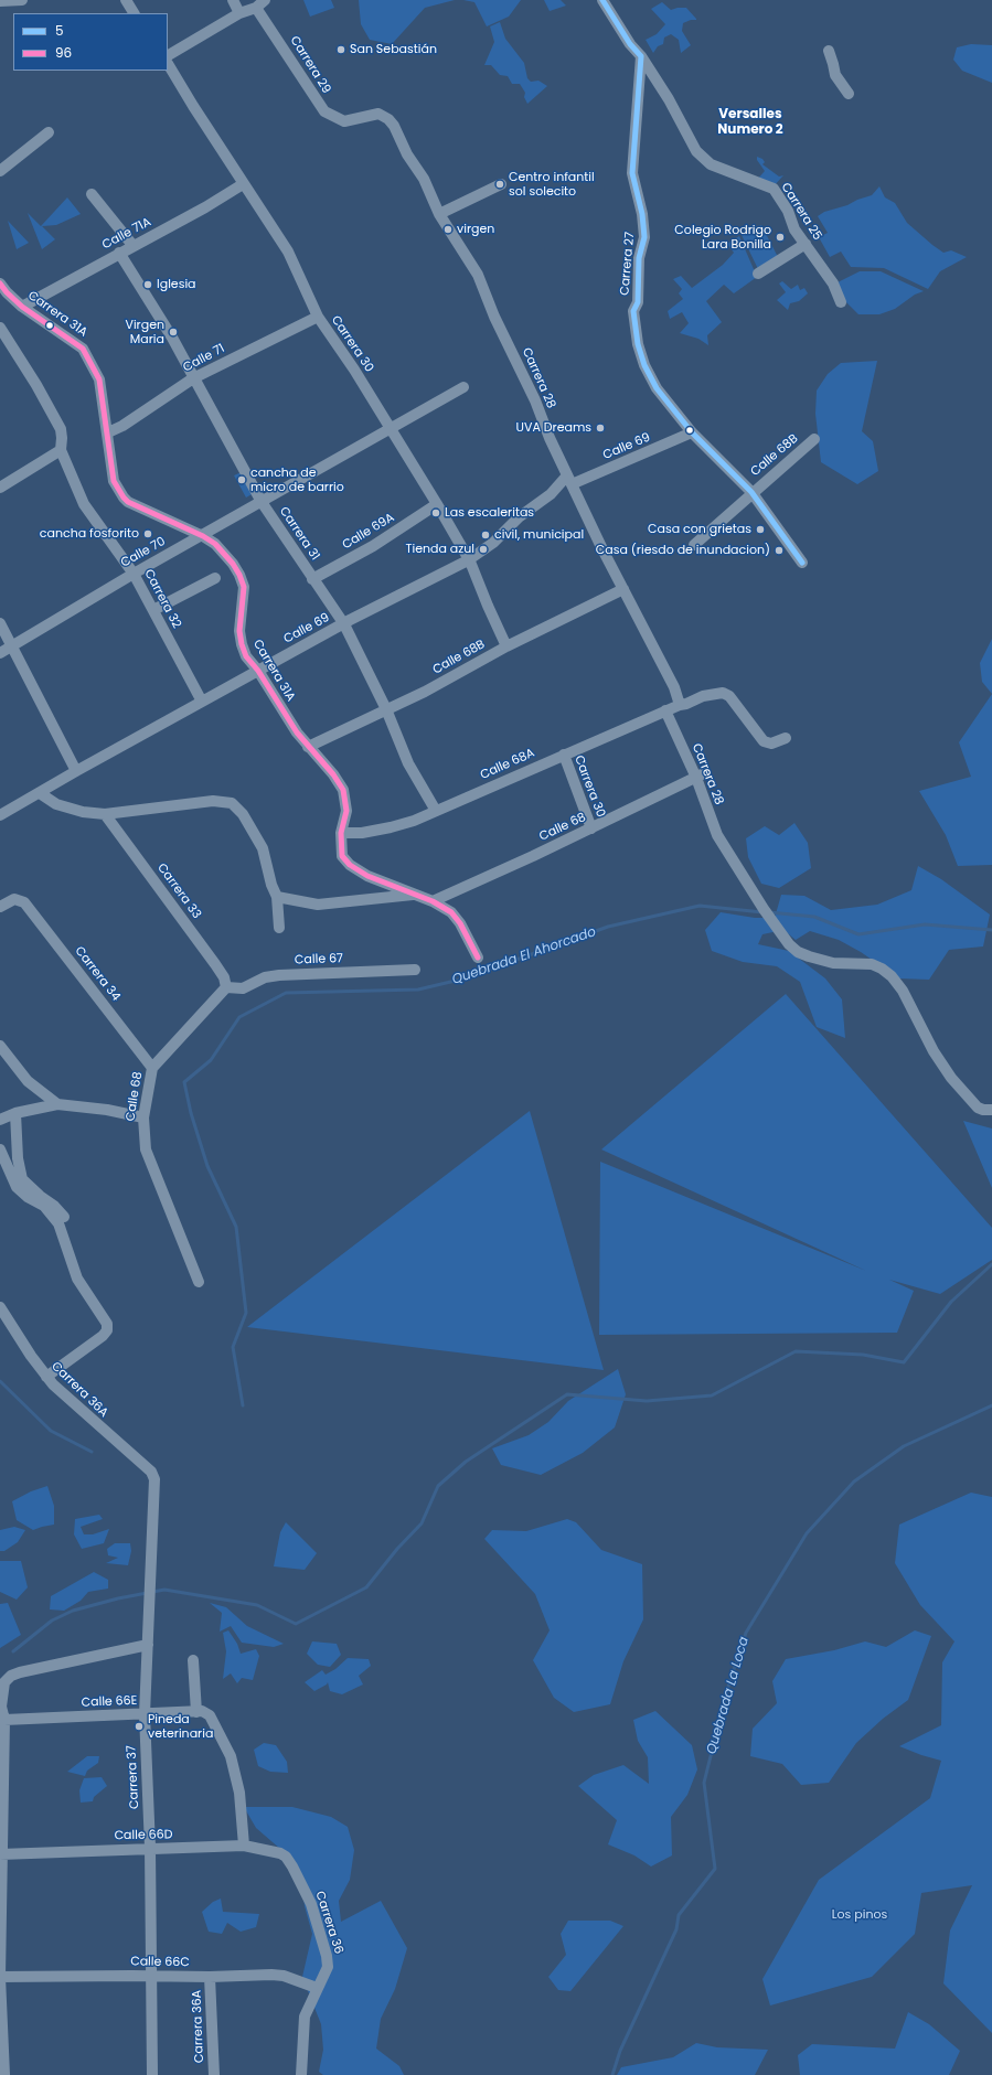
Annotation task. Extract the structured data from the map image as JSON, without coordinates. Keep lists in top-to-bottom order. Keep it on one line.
{"streets":{"street":["Carrera 29","Carrera 25","Calle 71A","Carrera 27","Carrera 31A","Carrera 30","Calle 71","Carrera 28","Calle 69","Calle 68B","Calle 69A","Carrera 31","Calle 70","Carrera 32","Calle 68A","Calle 68","Carrera 33","Calle 67","Carrera 34","Carrera 36A","Calle 66E","Carrera 37","Calle 66D","Carrera 36","Calle 66C"]},"crossings":[["Carrera 29","Carrera 28"],["Carrera 25","Carrera 27"],["Calle 71A","Carrera 31A"],["Calle 71A","Carrera 30"],["Calle 71A","Carrera 31"],["Carrera 27","Calle 69"],["Carrera 27","Calle 68B"],["Carrera 31A","Calle 71"],["Carrera 31A","Calle 69"],["Carrera 31A","Calle 68B"],["Carrera 31A","Calle 70"],["Carrera 31A","Calle 68A"],["Carrera 31A","Calle 68"],["Carrera 30","Calle 71"],["Carrera 30","Calle 69"],["Carrera 30","Calle 68B"],["Carrera 30","Calle 69A"],["Carrera 30","Calle 70"],["Carrera 30","Calle 68A"],["Carrera 30","Calle 68"],["Calle 71","Carrera 31"],["Carrera 28","Calle 69"],["Carrera 28","Calle 68B"],["Carrera 28","Calle 68A"],["Carrera 28","Calle 68"],["Calle 69","Carrera 31"],["Calle 69","Carrera 32"],["Calle 68B","Carrera 31"],["Calle 69A","Carrera 31"],["Carrera 31","Calle 70"],["Carrera 31","Calle 68A"],["Calle 70","Carrera 32"],["Calle 68","Carrera 33"],["Calle 68","Calle 67"],["Calle 68","Carrera 34"],["Carrera 33","Calle 67"],["Carrera 36A","Carrera 37"],["Carrera 36A","Calle 66C"],["Calle 66E","Carrera 37"],["Calle 66E","Calle 66D"],["Carrera 37","Calle 66D"],["Carrera 37","Calle 66C"],["Calle 66D","Carrera 36"],["Carrera 36","Calle 66C"]],"districts":["Versalles Numero 2"],"water":["Quebrada El Ahorcado","Quebrada La Loca"],"parks":["Los pinos"],"places":["San Sebastián","Centro infantil sol solecito","virgen","Colegio Rodrigo Lara Bonilla","Iglesia","Virgen Maria","UVA Dreams","cancha de micro de barrio","Las escaleritas","Casa con grietas","cancha fosforito","civil, municipal","Tienda azul","Casa (riesdo de inundacion)","Pineda veterinaria"],"lines":["transit line 5","transit line 96"],"legend":["5","96"]}
